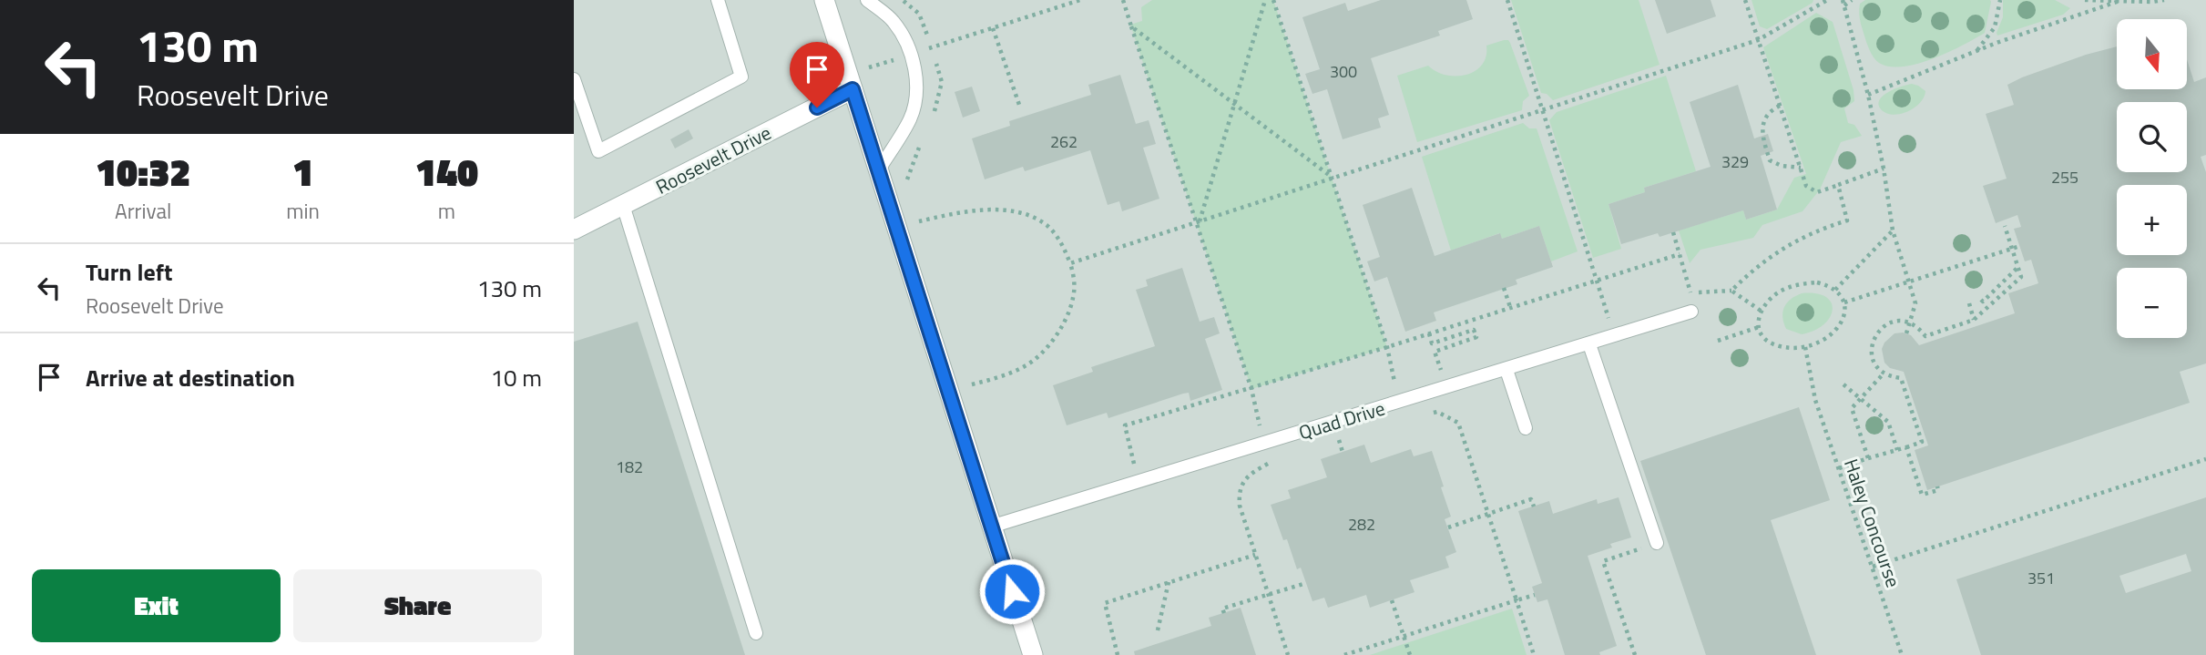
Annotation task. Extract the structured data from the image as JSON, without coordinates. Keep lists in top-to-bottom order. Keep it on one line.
{"streets":{"street":["Roosevelt Drive"],"lane":["Quad Drive"],"path":["Haley Concourse"]},"house_numbers":["300","262","329","255","182","282","351"],"north":"bottom","page":{"turn":["130 m","Roosevelt Drive"],"map_buttons":["+","−"],"eta":["10:32","Arrival","1","min","140","m"],"list":[{"name":"Turn left","note":"Roosevelt Drive","value":"130 m"},{"name":"Arrive at destination","value":"10 m"}],"buttons":["Exit","Share"]}}
